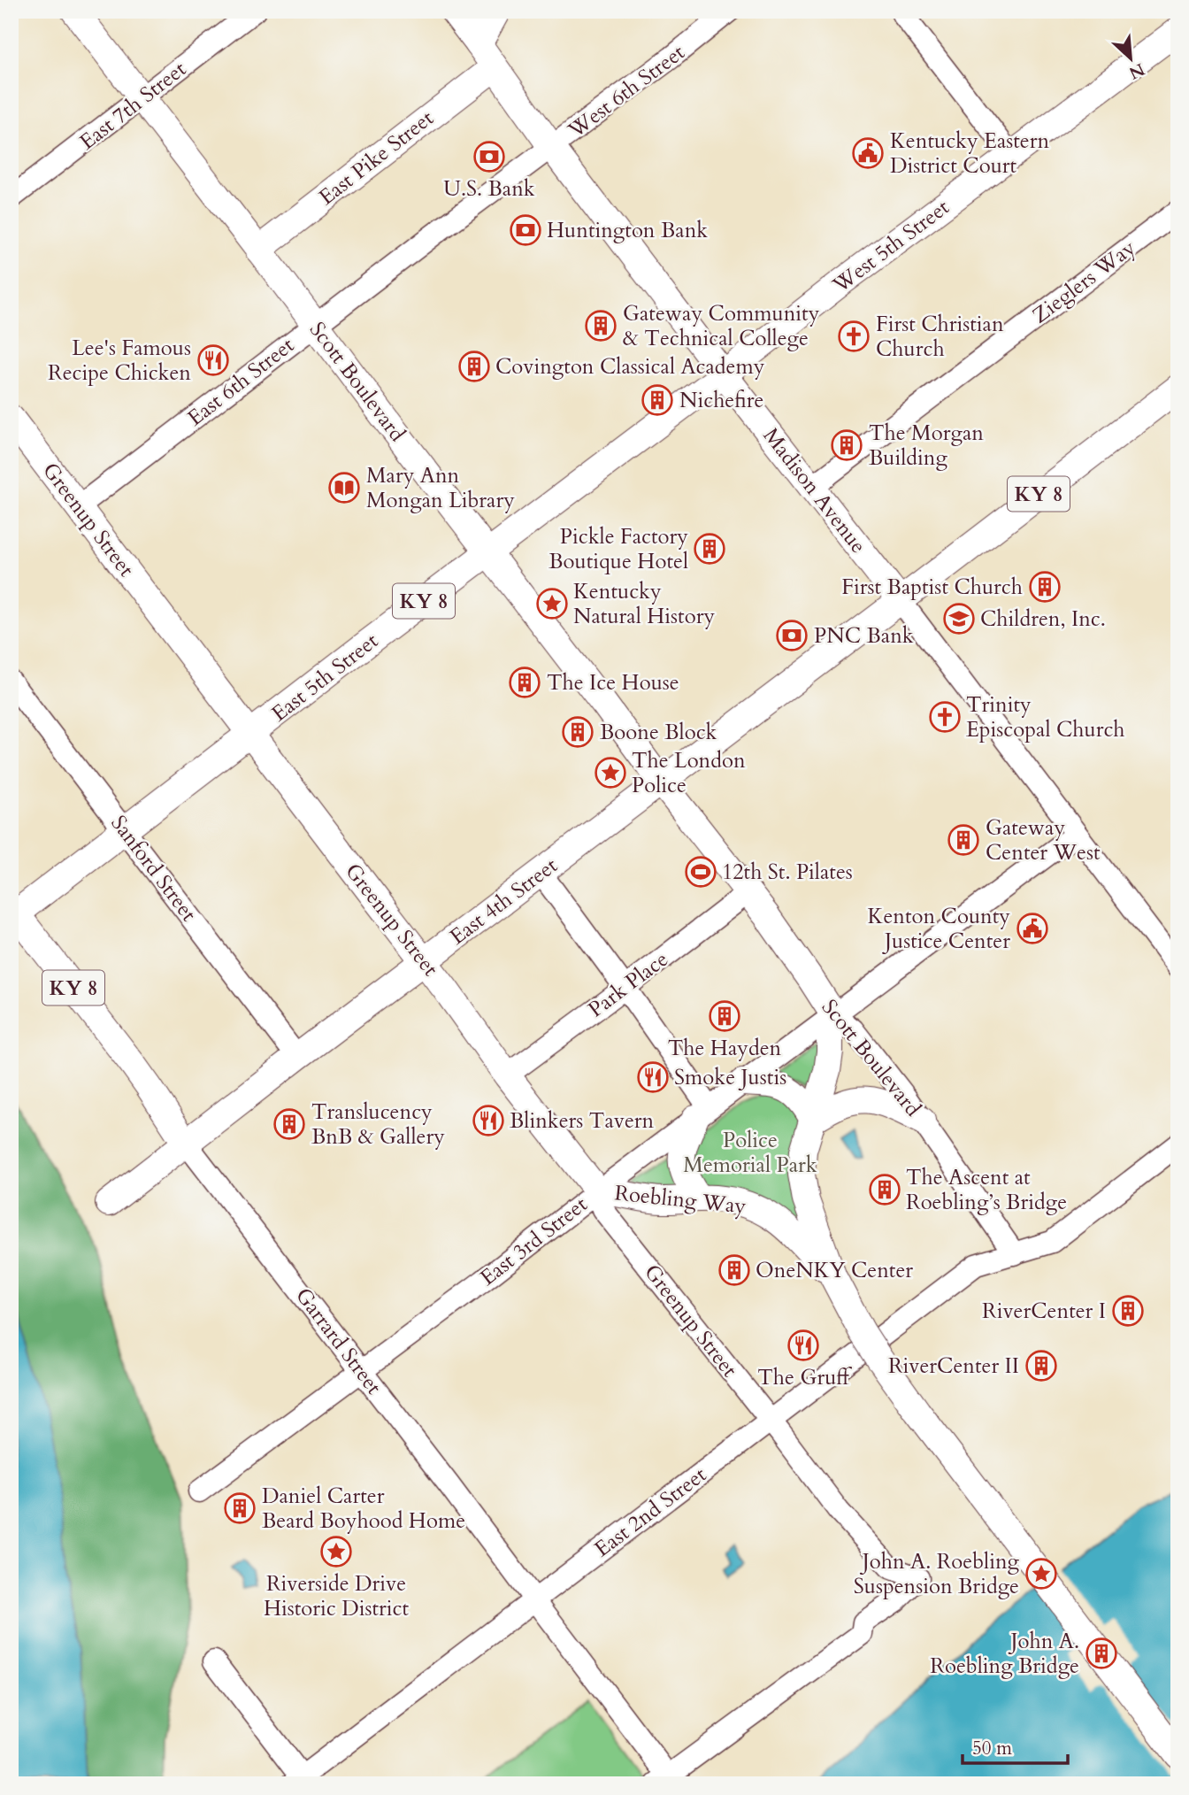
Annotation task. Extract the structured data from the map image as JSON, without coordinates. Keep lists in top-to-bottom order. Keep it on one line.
{"streets":{"main road":["East Pike Street","West 5th Street","Scott Boulevard","Madison Avenue","KY 8","Greenup Street","East 5th Street","East 4th Street","Roebling Way","Garrard Street"],"street":["West 6th Street","East 7th Street","Zieglers Way","East 6th Street","Sanford Street","Park Place","East 3rd Street","East 2nd Street"]},"crossings":[["West 6th Street","East 6th Street"],["West 6th Street","Madison Avenue"],["East 7th Street","Scott Boulevard"],["East Pike Street","Scott Boulevard"],["East Pike Street","Madison Avenue"],["West 5th Street","Madison Avenue"],["West 5th Street","East 5th Street"],["Zieglers Way","Madison Avenue"],["East 6th Street","Scott Boulevard"],["East 6th Street","Madison Avenue"],["East 6th Street","Greenup Street"],["Scott Boulevard","East 5th Street"],["Scott Boulevard","East 4th Street"],["Scott Boulevard","Park Place"],["Scott Boulevard","East 3rd Street"],["Scott Boulevard","East 2nd Street"],["Madison Avenue","KY 8"],["Madison Avenue","East 5th Street"],["Madison Avenue","East 4th Street"],["Madison Avenue","East 3rd Street"],["KY 8","East 4th Street"],["Greenup Street","East 5th Street"],["Greenup Street","East 4th Street"],["Greenup Street","Park Place"],["Greenup Street","Roebling Way"],["Greenup Street","East 3rd Street"],["Greenup Street","Garrard Street"],["Greenup Street","East 2nd Street"],["East 5th Street","Sanford Street"],["East 5th Street","Garrard Street"],["Sanford Street","East 4th Street"],["East 4th Street","Garrard Street"],["Roebling Way","East 3rd Street"],["East 3rd Street","Garrard Street"],["Garrard Street","East 2nd Street"]],"parks":["Police Memorial Park"],"places":{"public building":["Kentucky Eastern District Court","Kenton County Justice Center"],"bank":["U.S. Bank","Huntington Bank","PNC Bank"],"building":["Gateway Community & Technical College","Covington Classical Academy","Nichefire","The Morgan Building","Pickle Factory Boutique Hotel","First Baptist Church","The Ice House","Boone Block","Gateway Center West","The Hayden","Translucency BnB & Gallery","The Ascent at Roebling’s Bridge","OneNKY Center","RiverCenter I","RiverCenter II","Daniel Carter Beard Boyhood Home","John A. Roebling Bridge"],"church":["First Christian Church","Trinity Episcopal Church"],"restaurant":["Lee's Famous Recipe Chicken","Smoke Justis","Blinkers Tavern","The Gruff"],"library":["Mary Ann Mongan Library"],"place":["Kentucky Natural History","The London Police","Riverside Drive Historic District","John A. Roebling Suspension Bridge"],"school or university":["Children, Inc."],"sports":["12th St. Pilates"]},"scale_bar":"50 m","north":"bottom right"}
